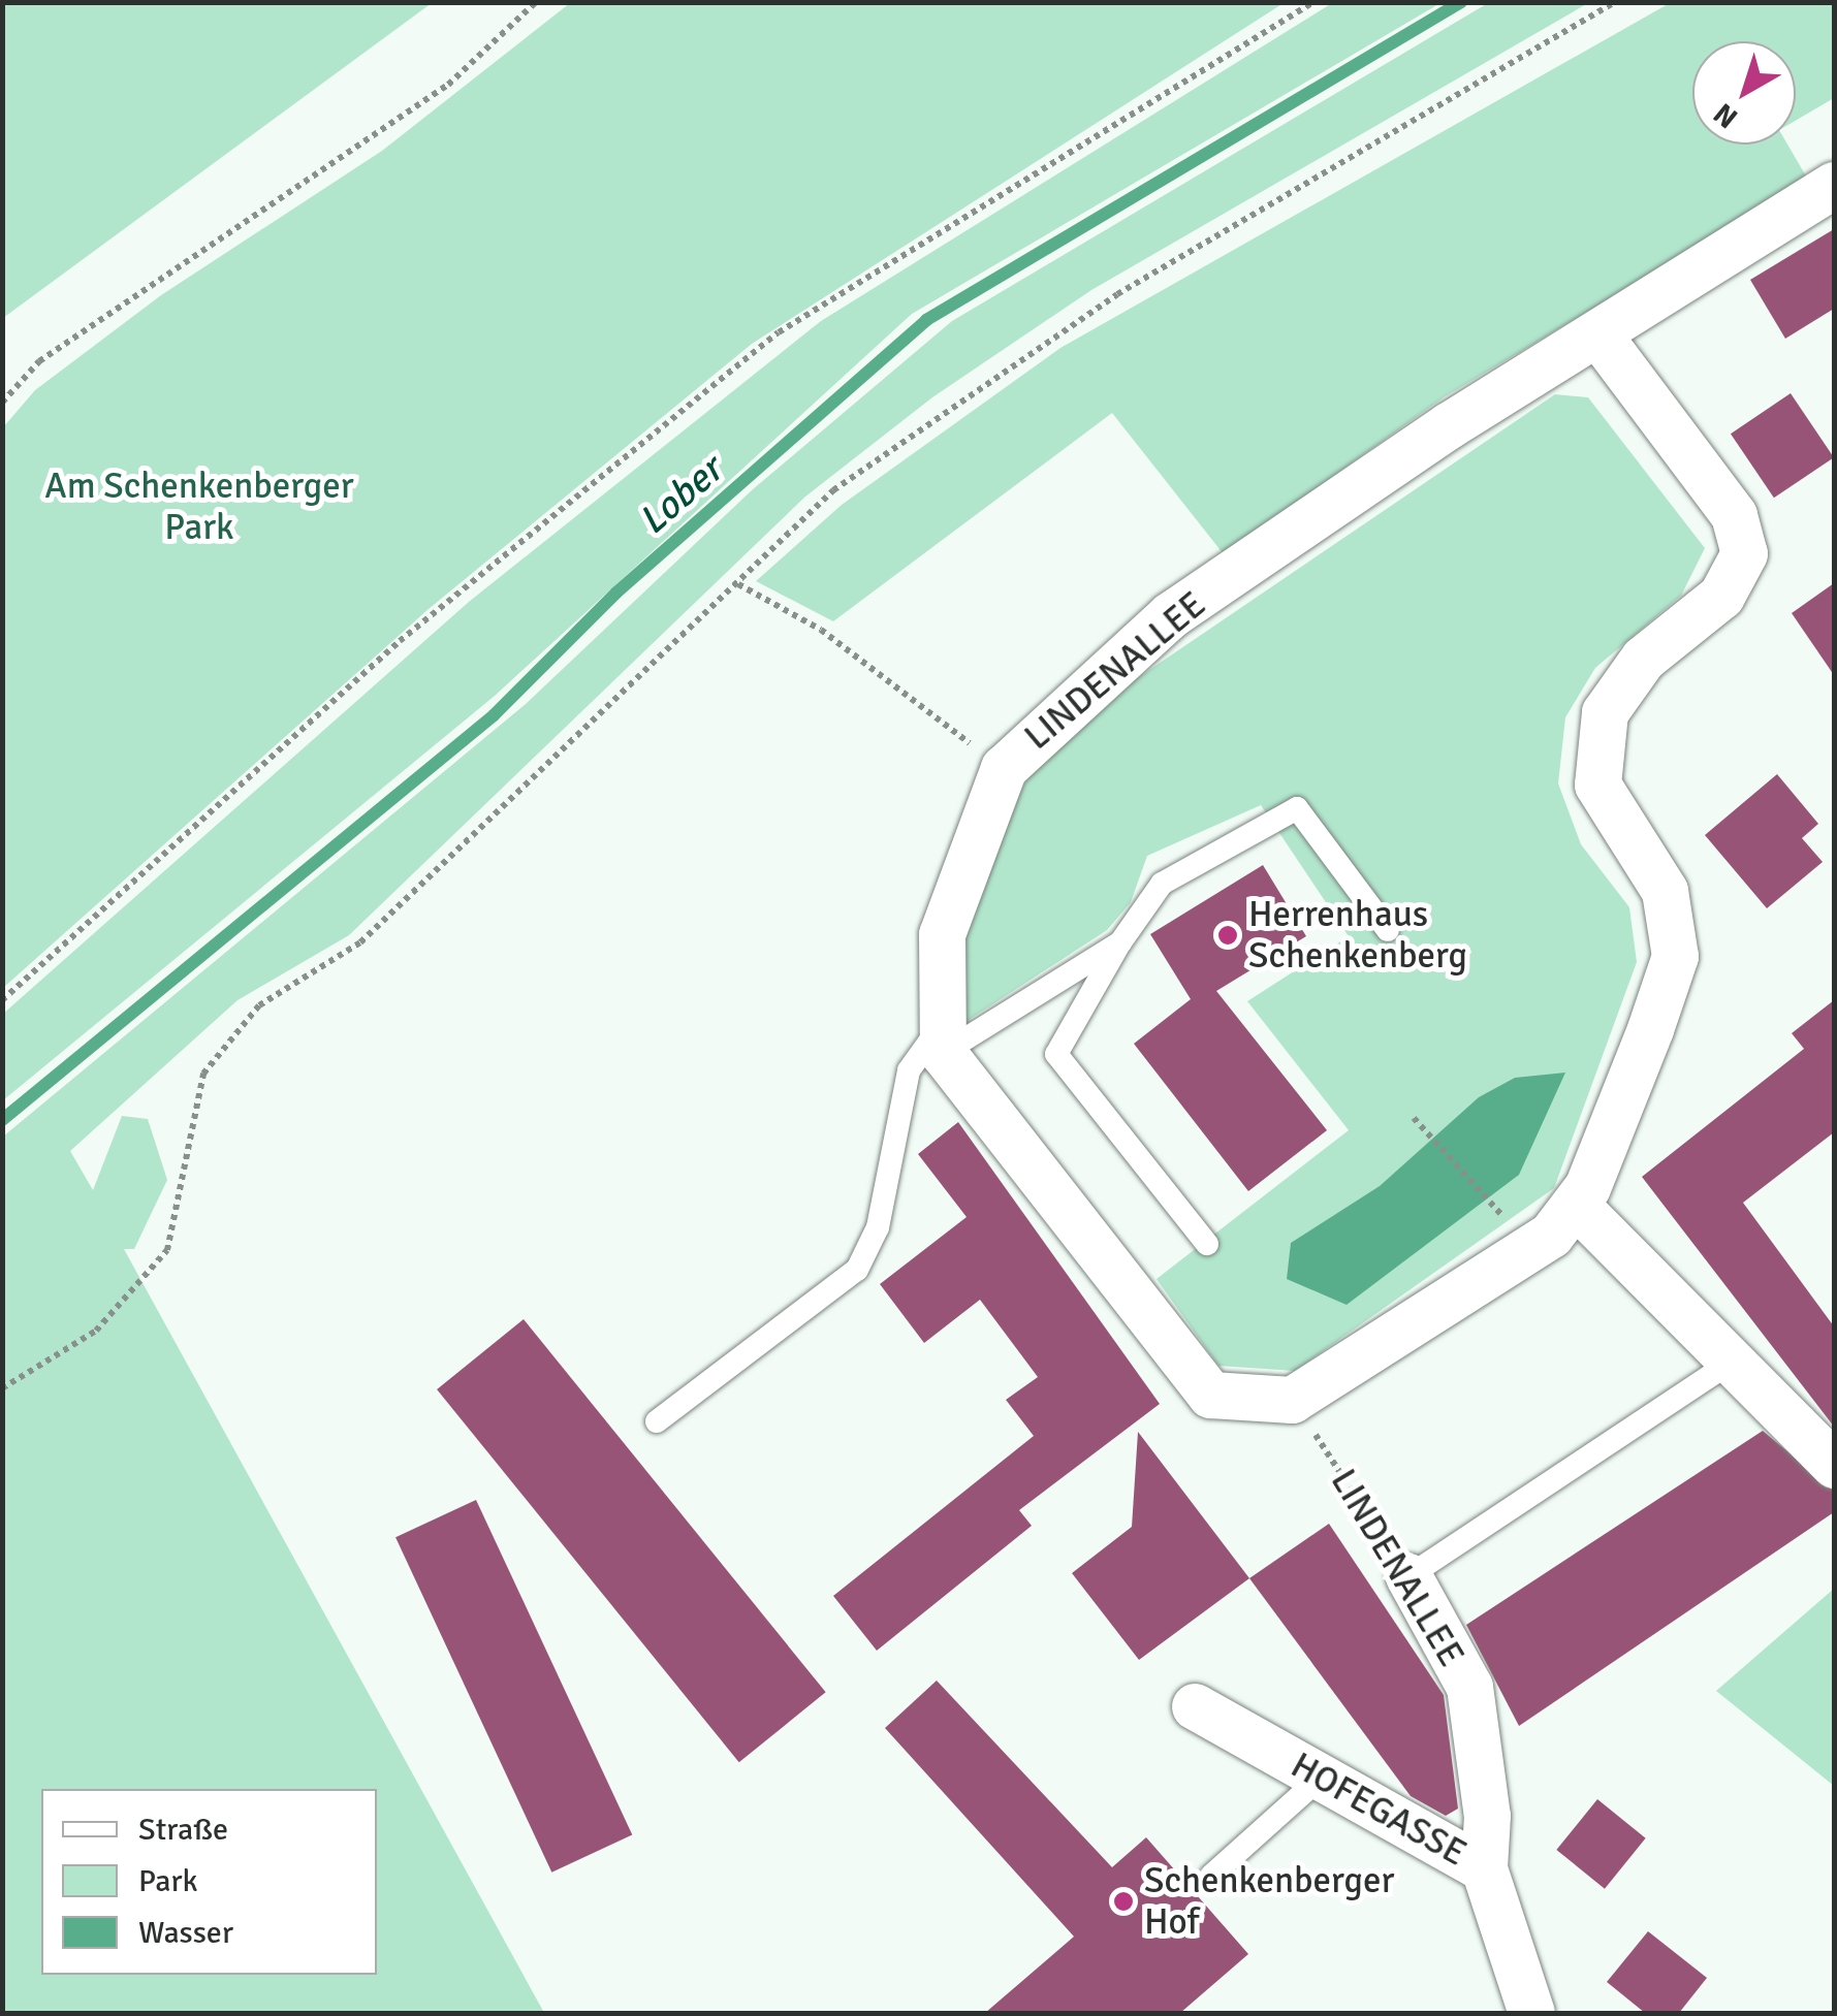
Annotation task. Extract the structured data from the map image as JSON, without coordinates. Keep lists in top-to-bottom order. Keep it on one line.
{"streets":{"street":["LINDENALLEE","HOFEGASSE"]},"crossings":[["LINDENALLEE","HOFEGASSE"]],"water":["Lober"],"parks":["Am Schenkenberger Park"],"places":["Herrenhaus Schenkenberg","Schenkenberger Hof"],"legend":["Straße","Park","Wasser"],"north":"bottom left"}
